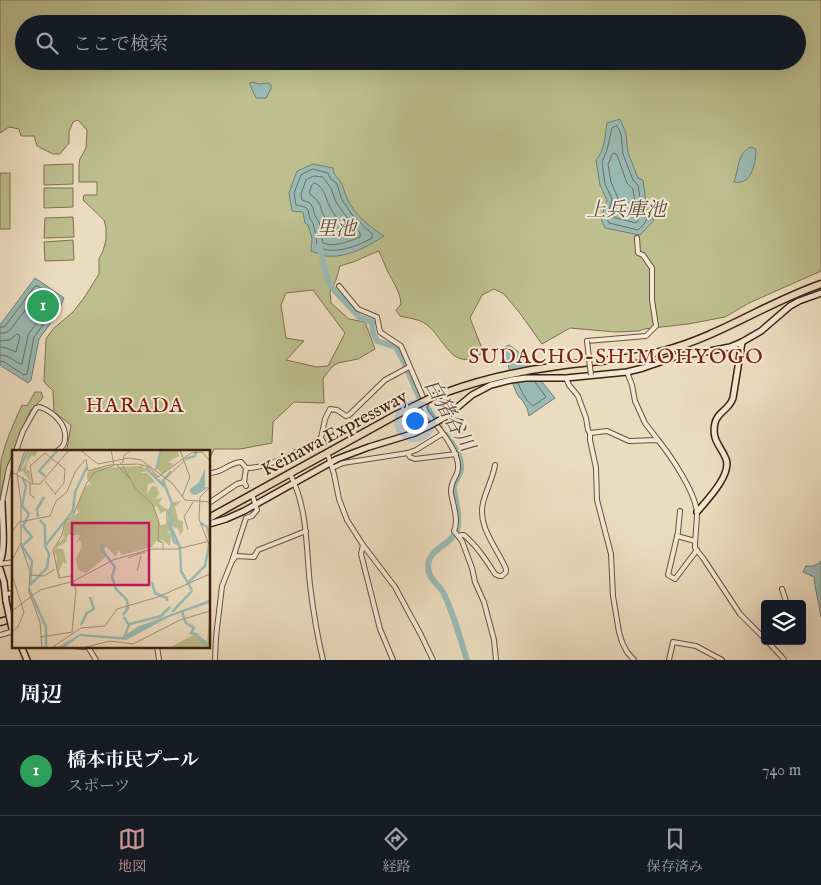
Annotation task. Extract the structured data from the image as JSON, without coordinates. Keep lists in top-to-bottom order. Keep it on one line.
{"streets":{"highway":["Keinawa Expressway"]},"districts":["SUDACHO-SHIMOHYOGO","HARADA"],"water":["上兵庫池","里池","白猪谷川"],"page":{"search":"ここで検索","pins":"1","heading":"周辺","list":[{"mark":"1","name":"橋本市民プール","note":"スポーツ","value":"740 m"}],"nav":["地図","経路","保存済み"]}}
